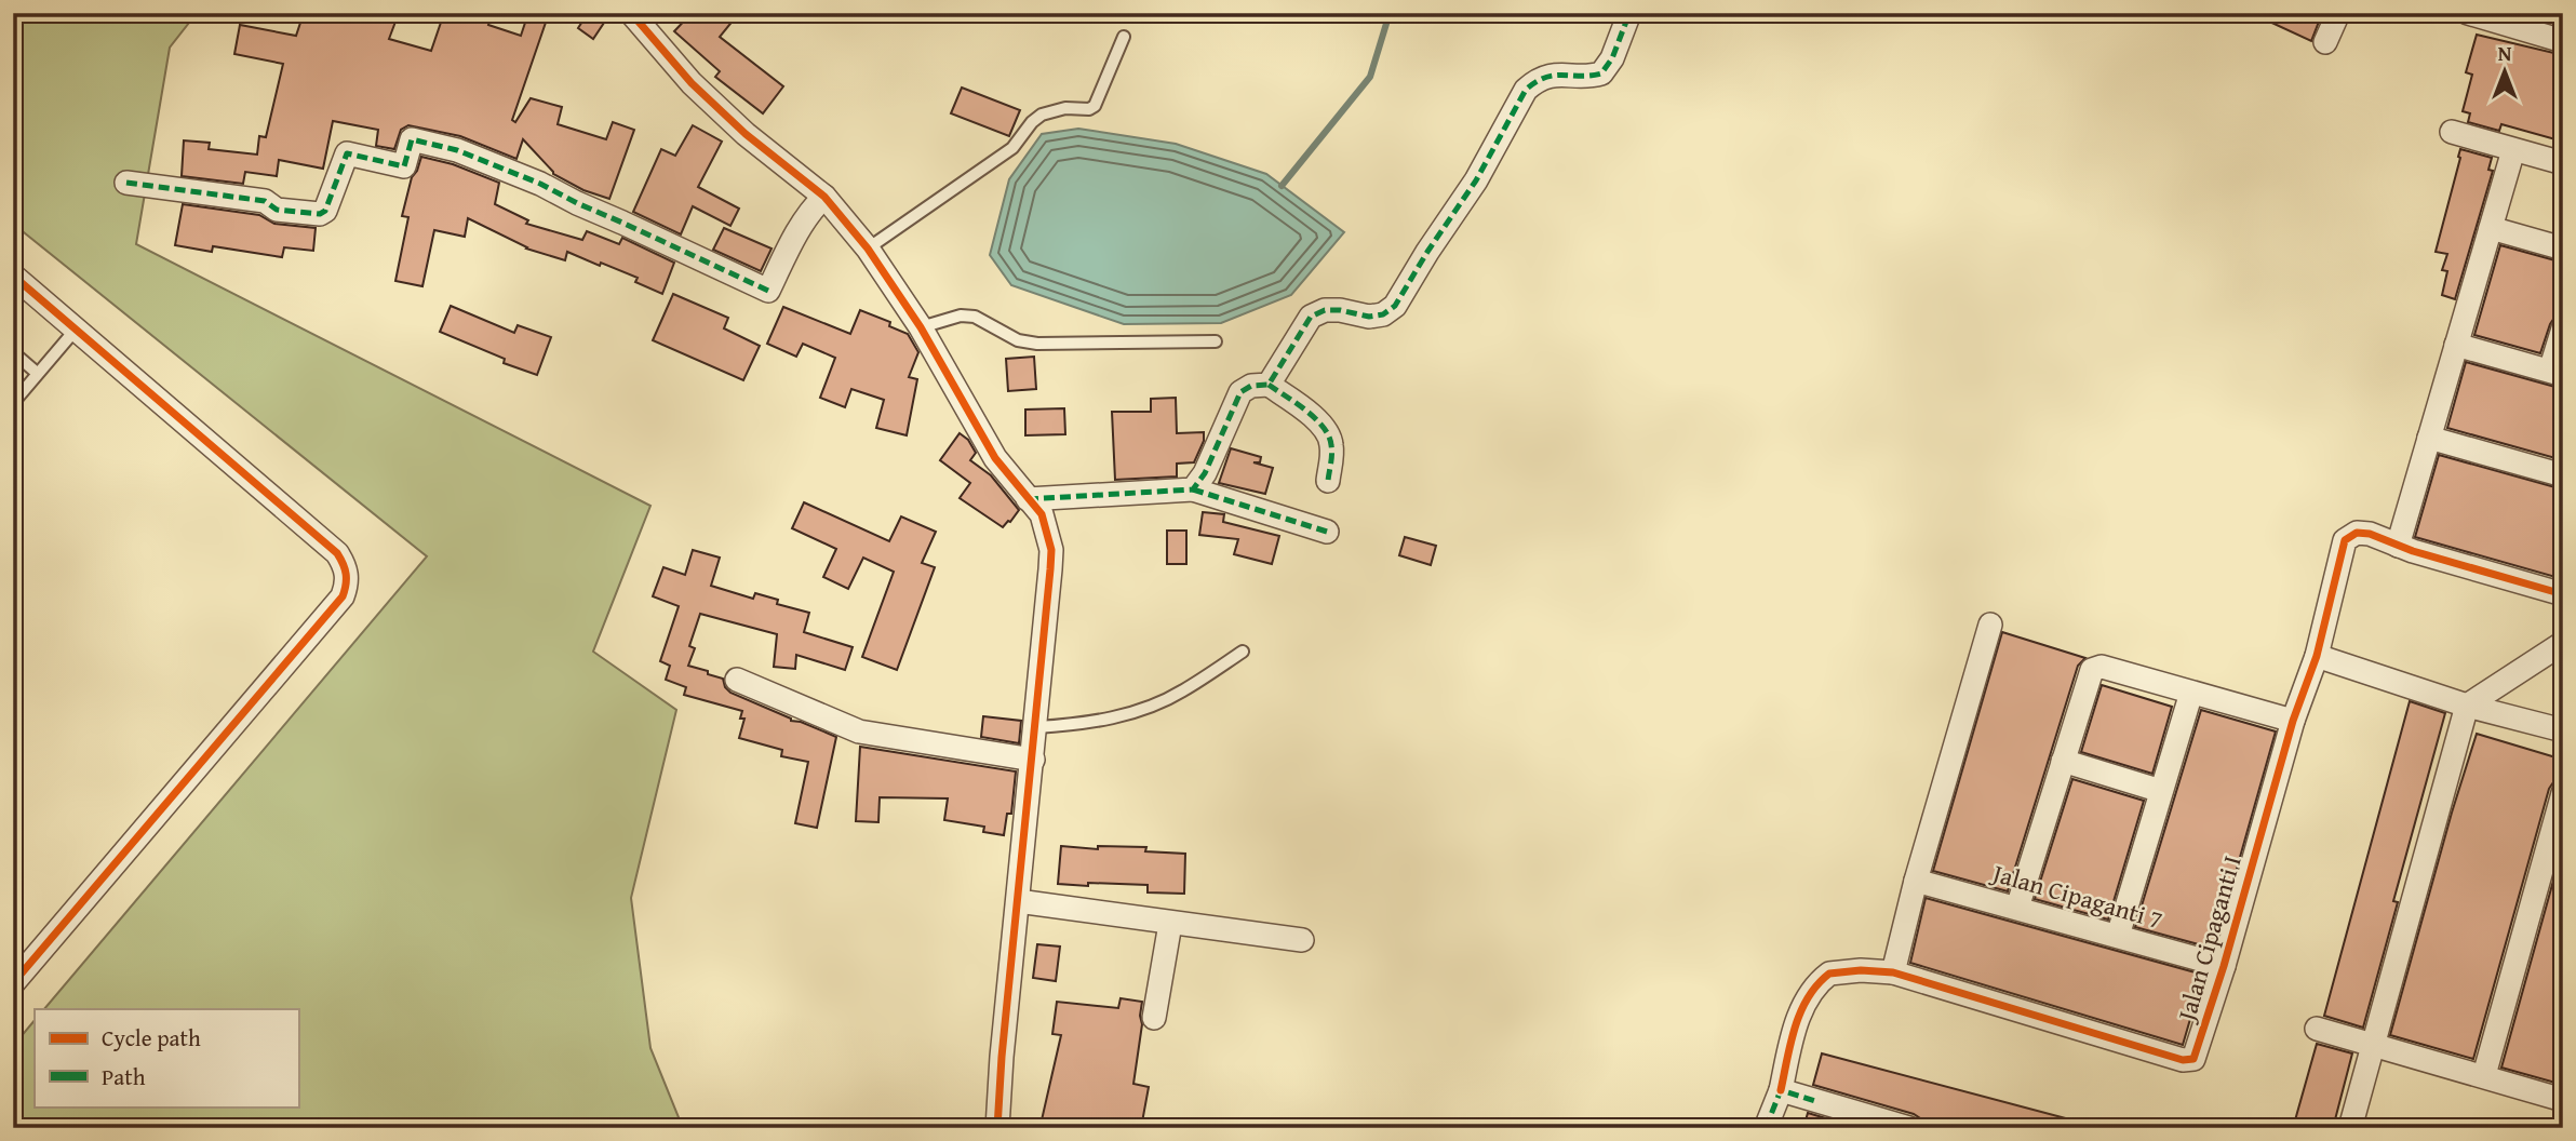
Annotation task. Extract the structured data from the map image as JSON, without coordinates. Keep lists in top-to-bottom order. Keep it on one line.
{"streets":{"street":["Jalan Cipaganti 7","Jalan Cipaganti I"]},"crossings":[["Jalan Cipaganti 7","Jalan Cipaganti I"]],"legend":["Cycle path","Path"],"north":"top"}
